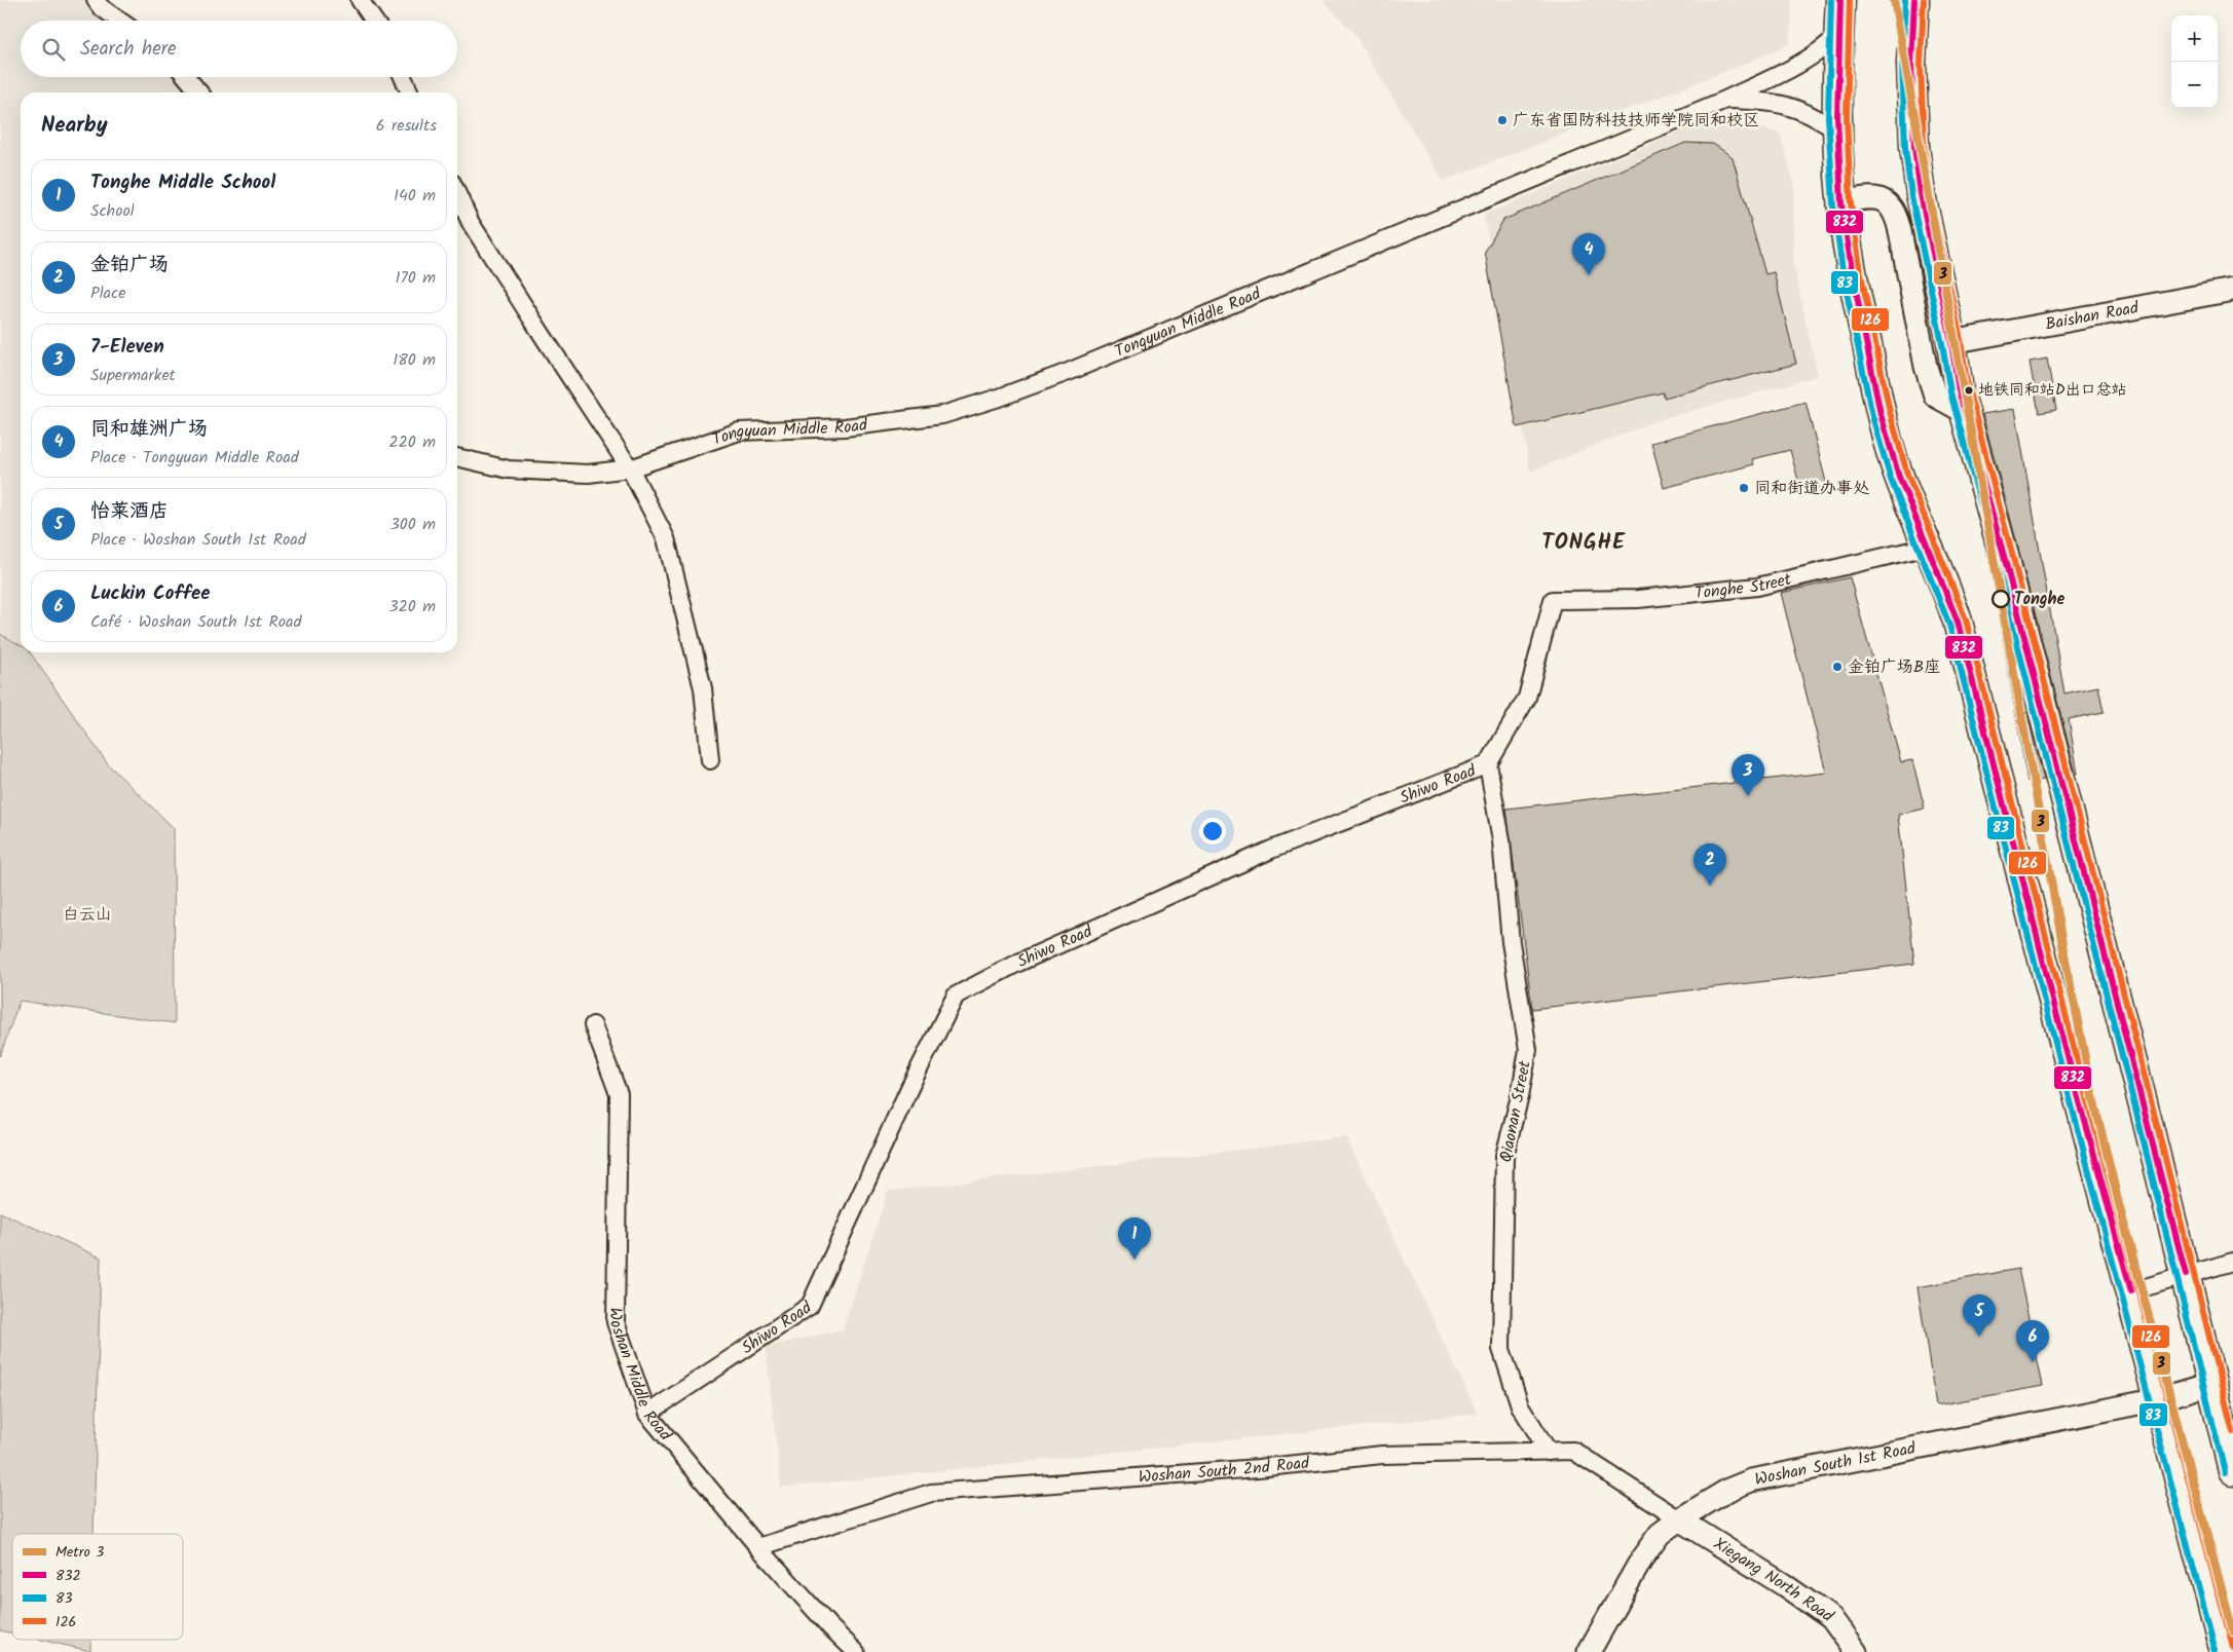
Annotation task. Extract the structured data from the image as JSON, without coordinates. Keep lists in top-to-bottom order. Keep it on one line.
{"streets":{"street":["Baishan Road","Tongyuan Middle Road","Tonghe Street","Shiwo Road","Qiaonan Street","Woshan Middle Road","Woshan South 1st Road","Woshan South 2nd Road","Xiegang North Road"]},"crossings":[["Tonghe Street","Shiwo Road"],["Shiwo Road","Qiaonan Street"],["Shiwo Road","Woshan Middle Road"],["Qiaonan Street","Woshan South 2nd Road"],["Woshan Middle Road","Woshan South 2nd Road"],["Woshan South 1st Road","Woshan South 2nd Road"],["Woshan South 1st Road","Xiegang North Road"],["Woshan South 2nd Road","Xiegang North Road"]],"districts":["TONGHE"],"parks":["白云山"],"places":["广东省国防科技技师学院同和校区","地铁同和站D出口总站","同和街道办事处","Tonghe","金铂广场B座"],"lines":["metro line 3","transit line 832","transit line 83","transit line 126"],"legend":["Metro 3","832","83","126"],"page":{"map_buttons":["+","−"],"search":"Search here","heading":["Nearby","6 results"],"list":[{"mark":"1","name":"Tonghe Middle School","note":"School","value":"140 m"},{"mark":"2","name":"金铂广场","note":"Place","value":"170 m"},{"mark":"3","name":"7-Eleven","note":"Supermarket","value":"180 m"},{"mark":"4","name":"同和雄洲广场","note":"Place · Tongyuan Middle Road","value":"220 m"},{"mark":"5","name":"怡莱酒店","note":"Place · Woshan South 1st Road","value":"300 m"},{"mark":"6","name":"Luckin Coffee","note":"Café · Woshan South 1st Road","value":"320 m"}],"pins":["4","3","2","1","5","6"]}}
